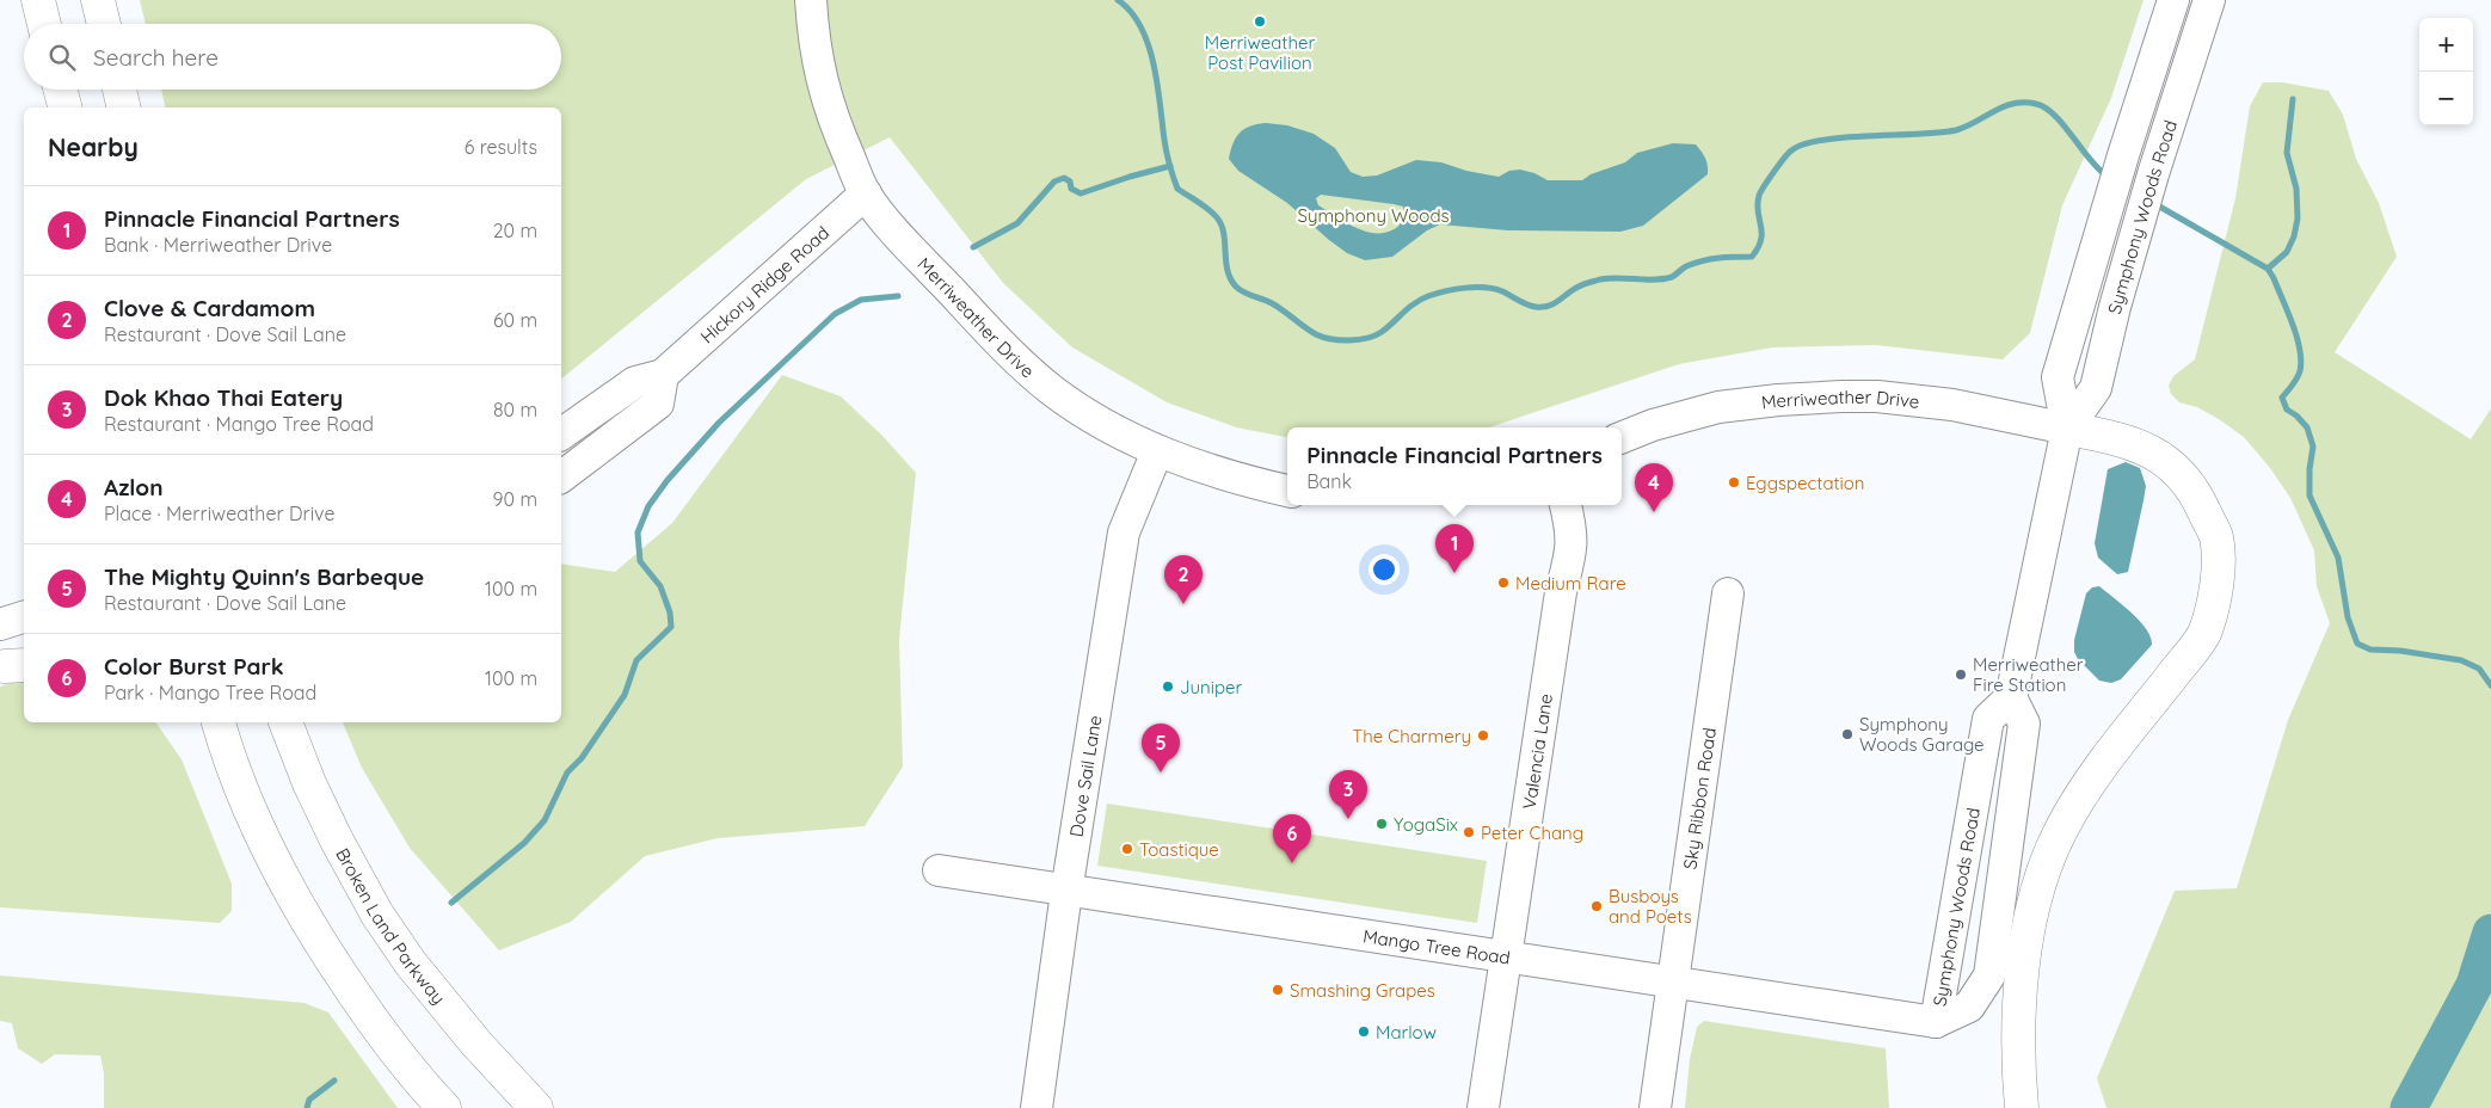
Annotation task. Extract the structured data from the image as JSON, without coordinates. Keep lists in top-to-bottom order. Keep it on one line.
{"streets":{"main road":["Broken Land Parkway"],"street":["Symphony Woods Road","Hickory Ridge Road","Merriweather Drive","Valencia Lane","Dove Sail Lane","Sky Ribbon Road","Mango Tree Road"]},"crossings":[["Symphony Woods Road","Merriweather Drive"],["Symphony Woods Road","Mango Tree Road"],["Hickory Ridge Road","Merriweather Drive"],["Merriweather Drive","Dove Sail Lane"],["Valencia Lane","Mango Tree Road"],["Dove Sail Lane","Mango Tree Road"],["Sky Ribbon Road","Mango Tree Road"]],"parks":["Symphony Woods"],"places":["Merriweather Post Pavilion","Eggspectation","Medium Rare","Merriweather Fire Station","Juniper","Symphony Woods Garage","The Charmery","YogaSix","Peter Chang","Toastique","Busboys and Poets","Smashing Grapes","Marlow"],"page":{"map_buttons":["+","−"],"search":"Search here","heading":["Nearby","6 results"],"list":[{"mark":"1","name":"Pinnacle Financial Partners","note":"Bank · Merriweather Drive","value":"20 m"},{"mark":"2","name":"Clove & Cardamom","note":"Restaurant · Dove Sail Lane","value":"60 m"},{"mark":"3","name":"Dok Khao Thai Eatery","note":"Restaurant · Mango Tree Road","value":"80 m"},{"mark":"4","name":"Azlon","note":"Place · Merriweather Drive","value":"90 m"},{"mark":"5","name":"The Mighty Quinn's Barbeque","note":"Restaurant · Dove Sail Lane","value":"100 m"},{"mark":"6","name":"Color Burst Park","note":"Park · Mango Tree Road","value":"100 m"}],"popup":["Pinnacle Financial Partners","Bank"],"pins":["4","1","2","5","3","6"]}}
